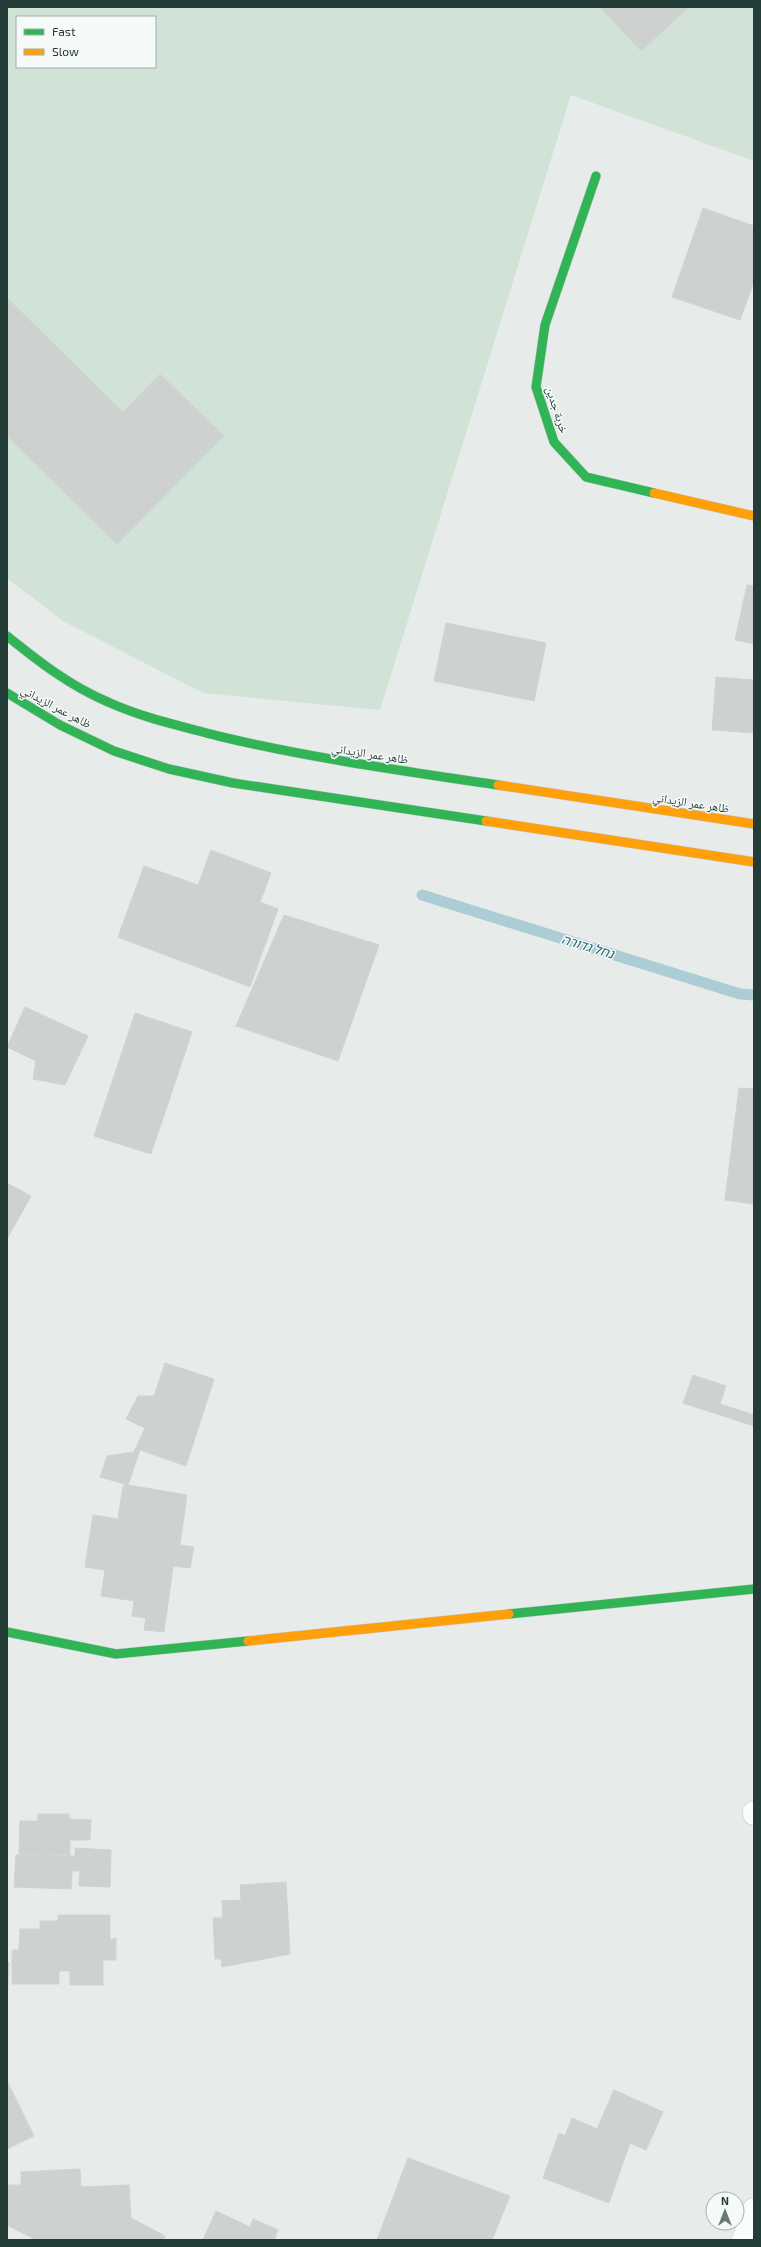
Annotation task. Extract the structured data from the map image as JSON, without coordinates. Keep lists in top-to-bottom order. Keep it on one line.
{"streets":{"main road":["خربة جدين","ظاهر عمر الزيداني"]},"water":["נחל גדורה"],"legend":["Fast","Slow"],"north":"top"}
